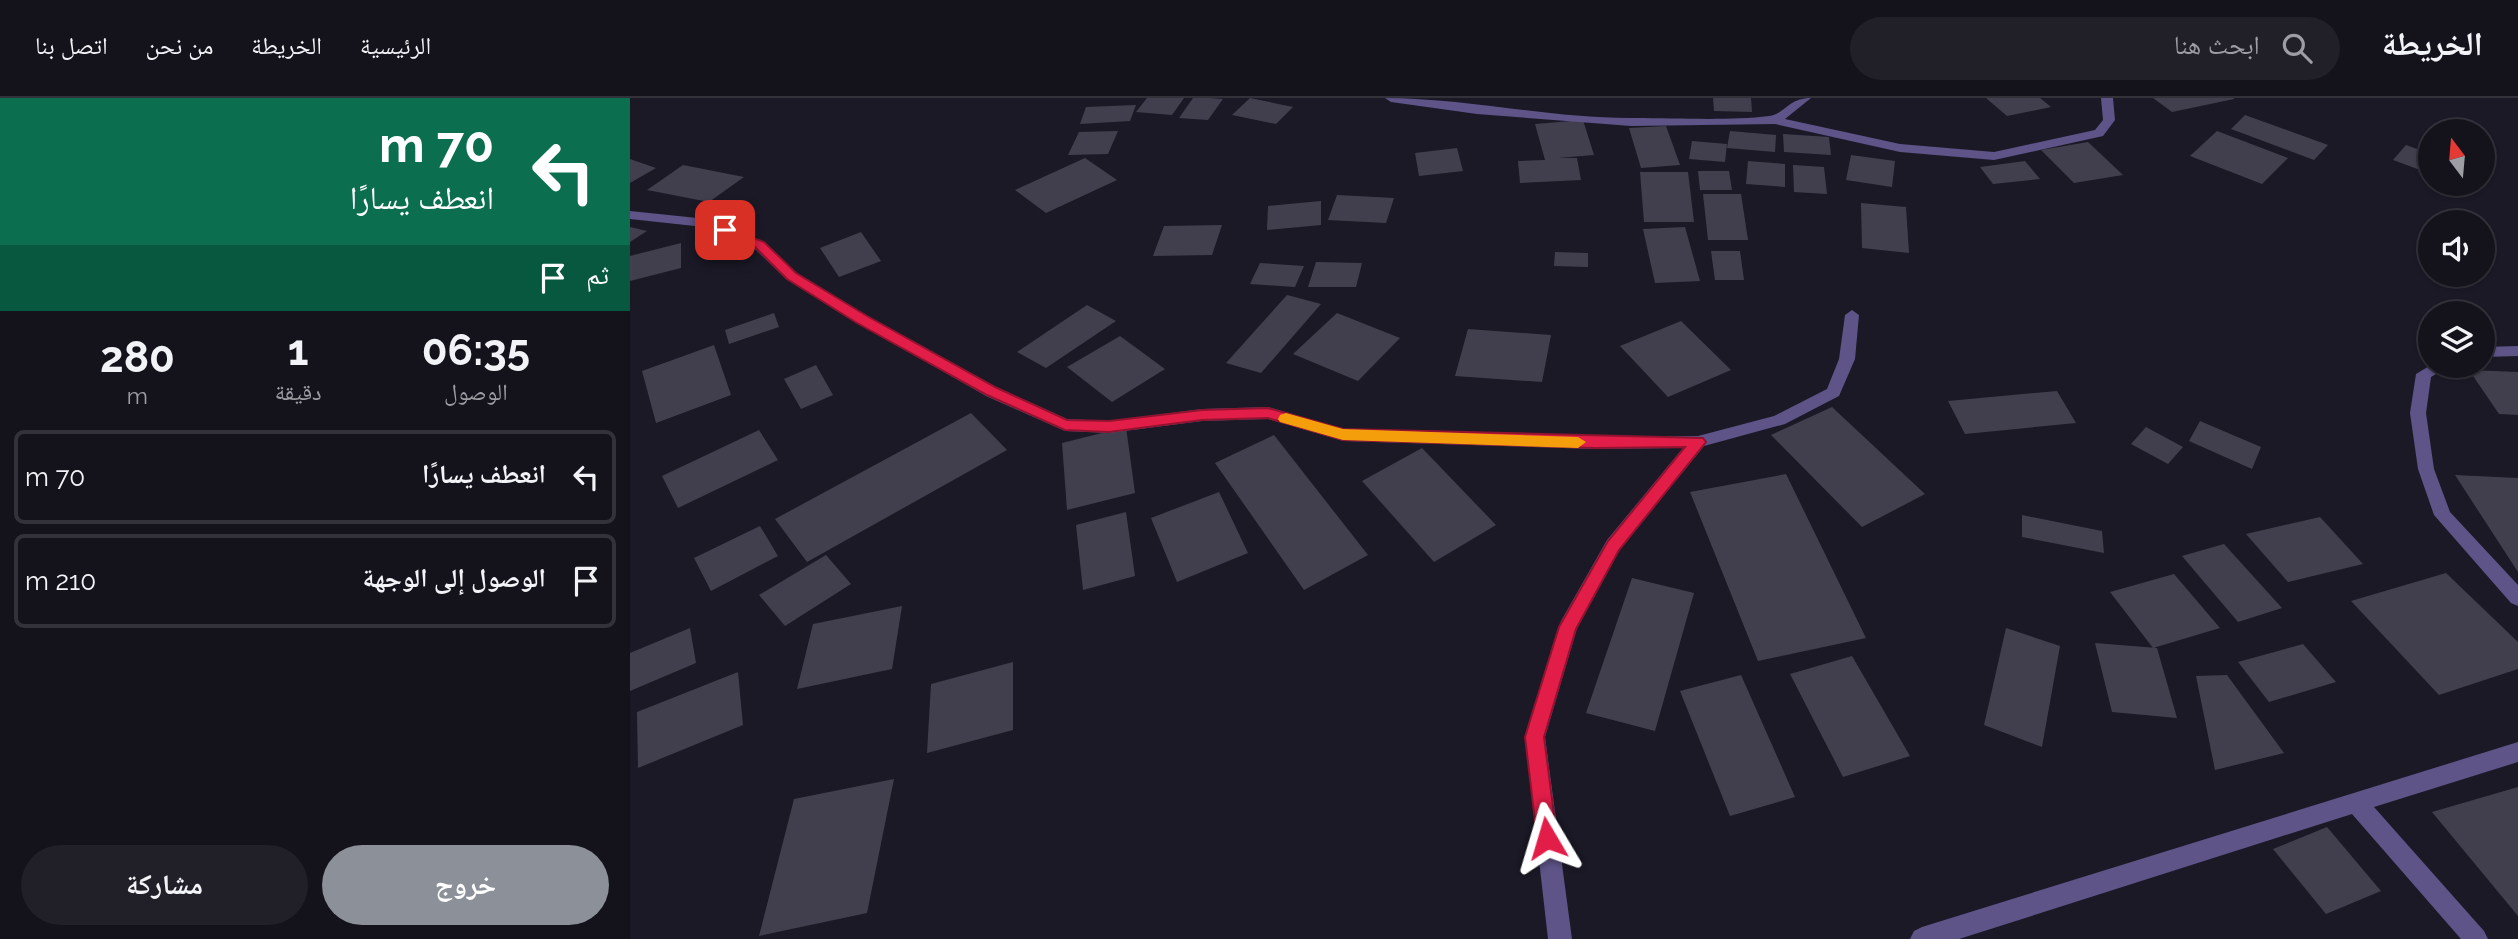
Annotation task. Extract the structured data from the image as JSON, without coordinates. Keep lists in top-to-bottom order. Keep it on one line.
{"north":"top","page":{"header":"الخريطة","search":"ابحث هنا","nav":["الرئيسية","الخريطة","من نحن","اتصل بنا"],"turn":["70 m","انعطف يسارًا"],"then":"ثم","eta":["06:35","الوصول","1","دقيقة","280","m"],"list":[{"name":"انعطف يسارًا","value":"70 m"},{"name":"الوصول إلى الوجهة","value":"210 m"}],"buttons":["خروج","مشاركة"]}}
